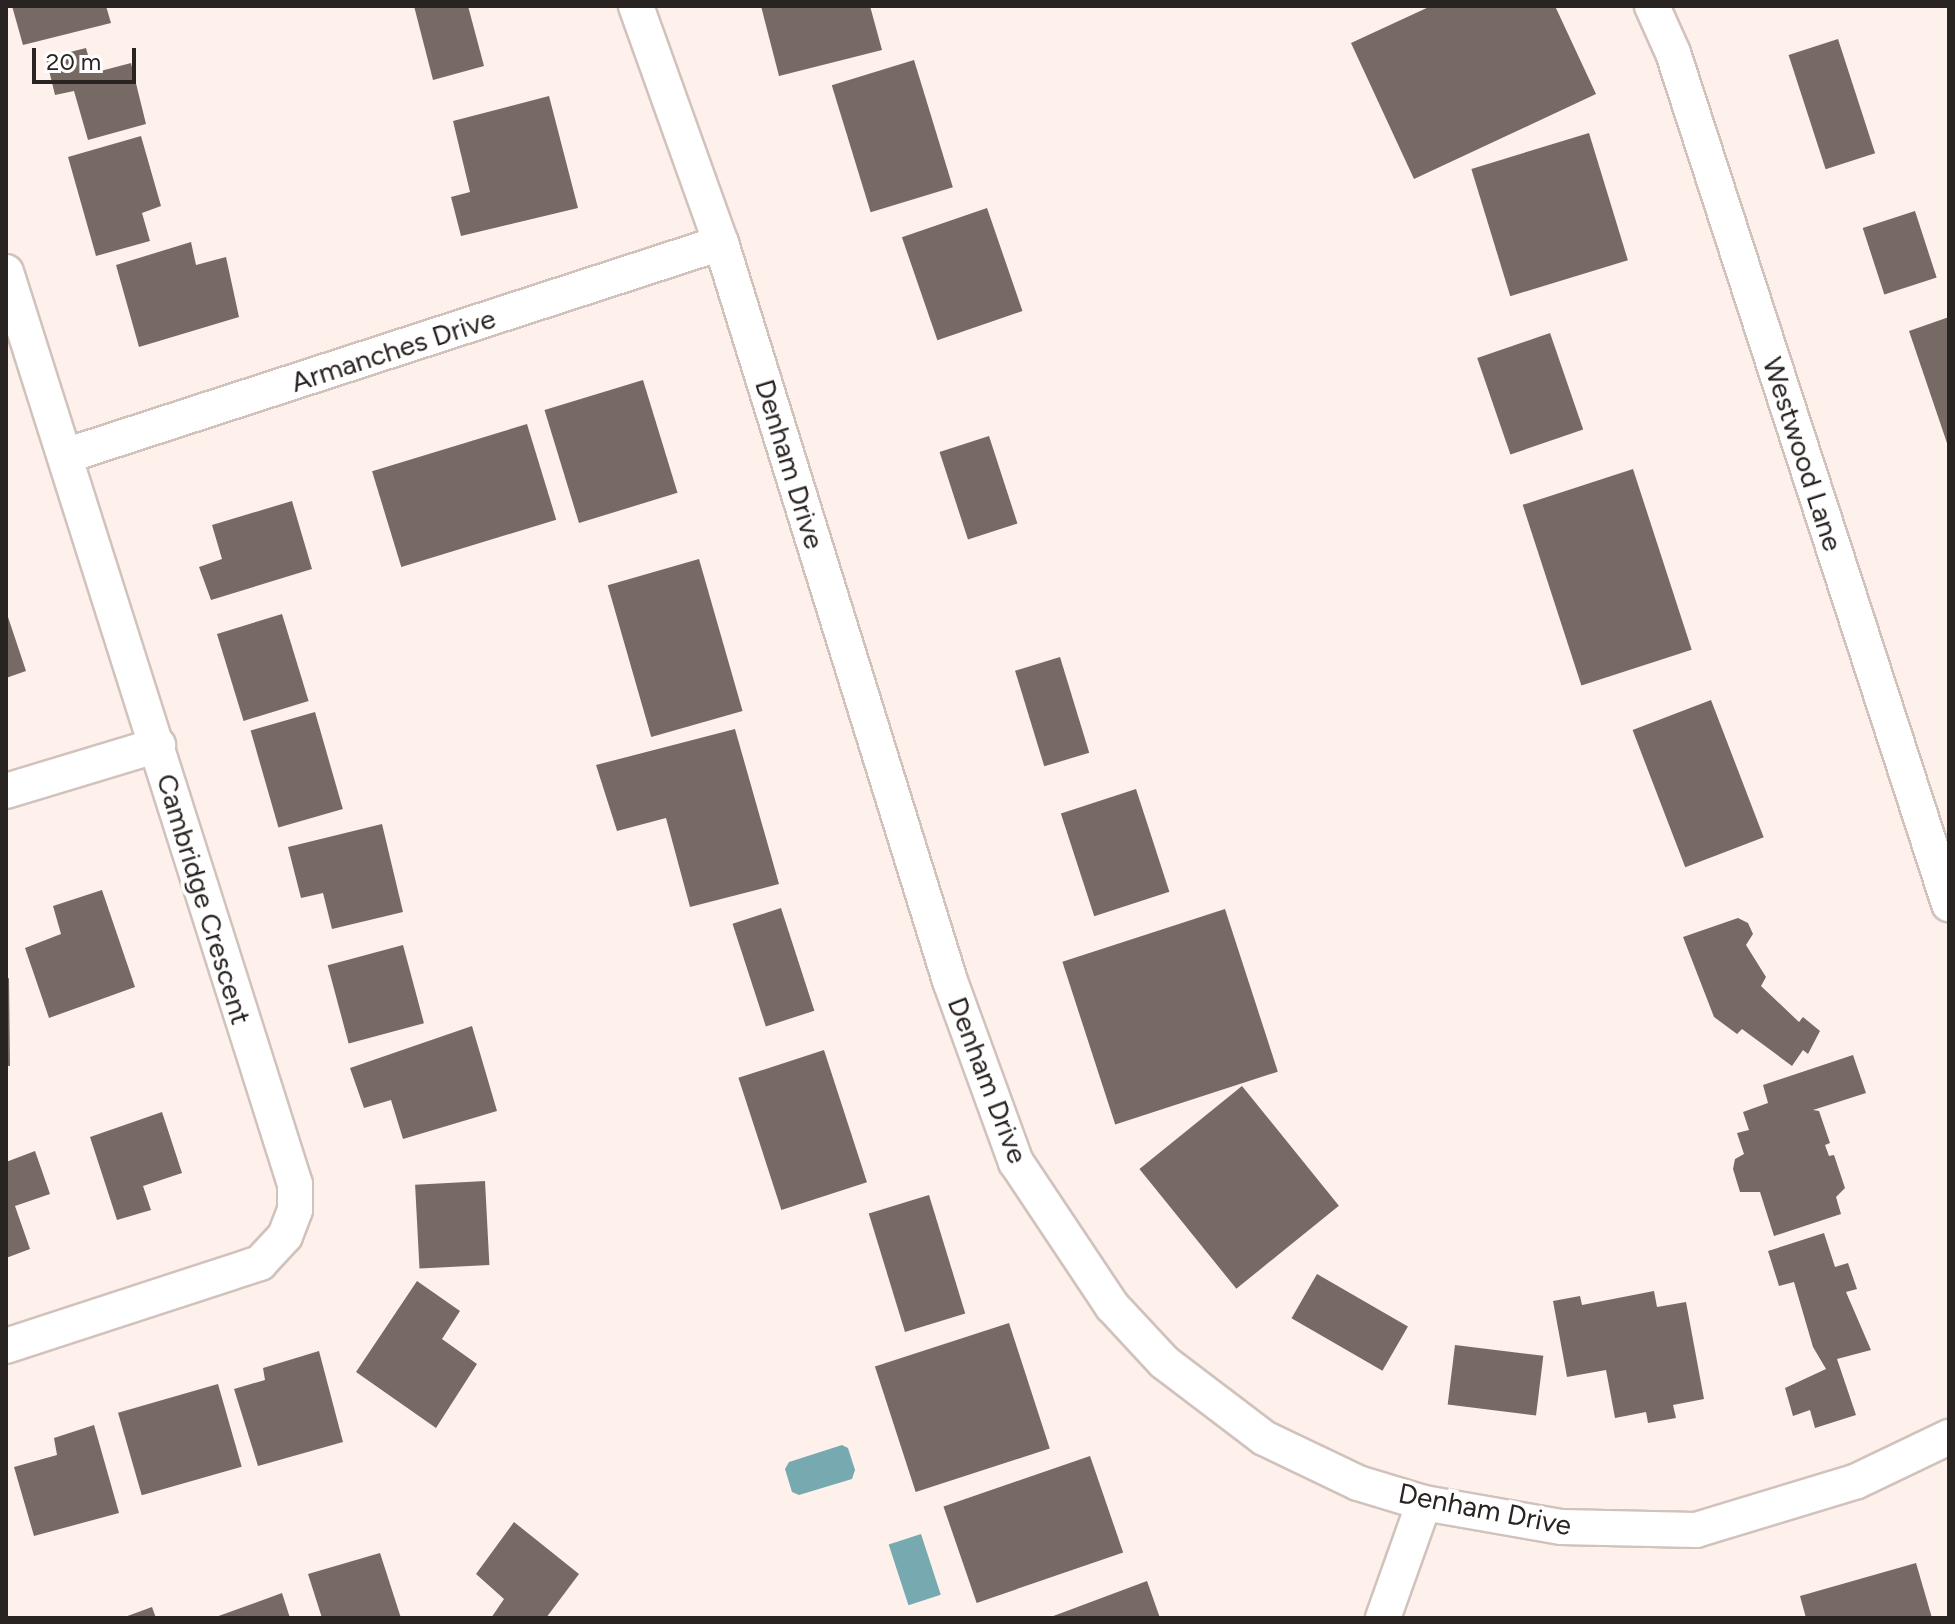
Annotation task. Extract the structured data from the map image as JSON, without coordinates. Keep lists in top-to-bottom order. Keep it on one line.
{"streets":{"street":["Armanches Drive","Westwood Lane","Denham Drive","Cambridge Crescent"]},"crossings":[["Armanches Drive","Denham Drive"],["Armanches Drive","Cambridge Crescent"]],"scale_bar":"20 m"}
